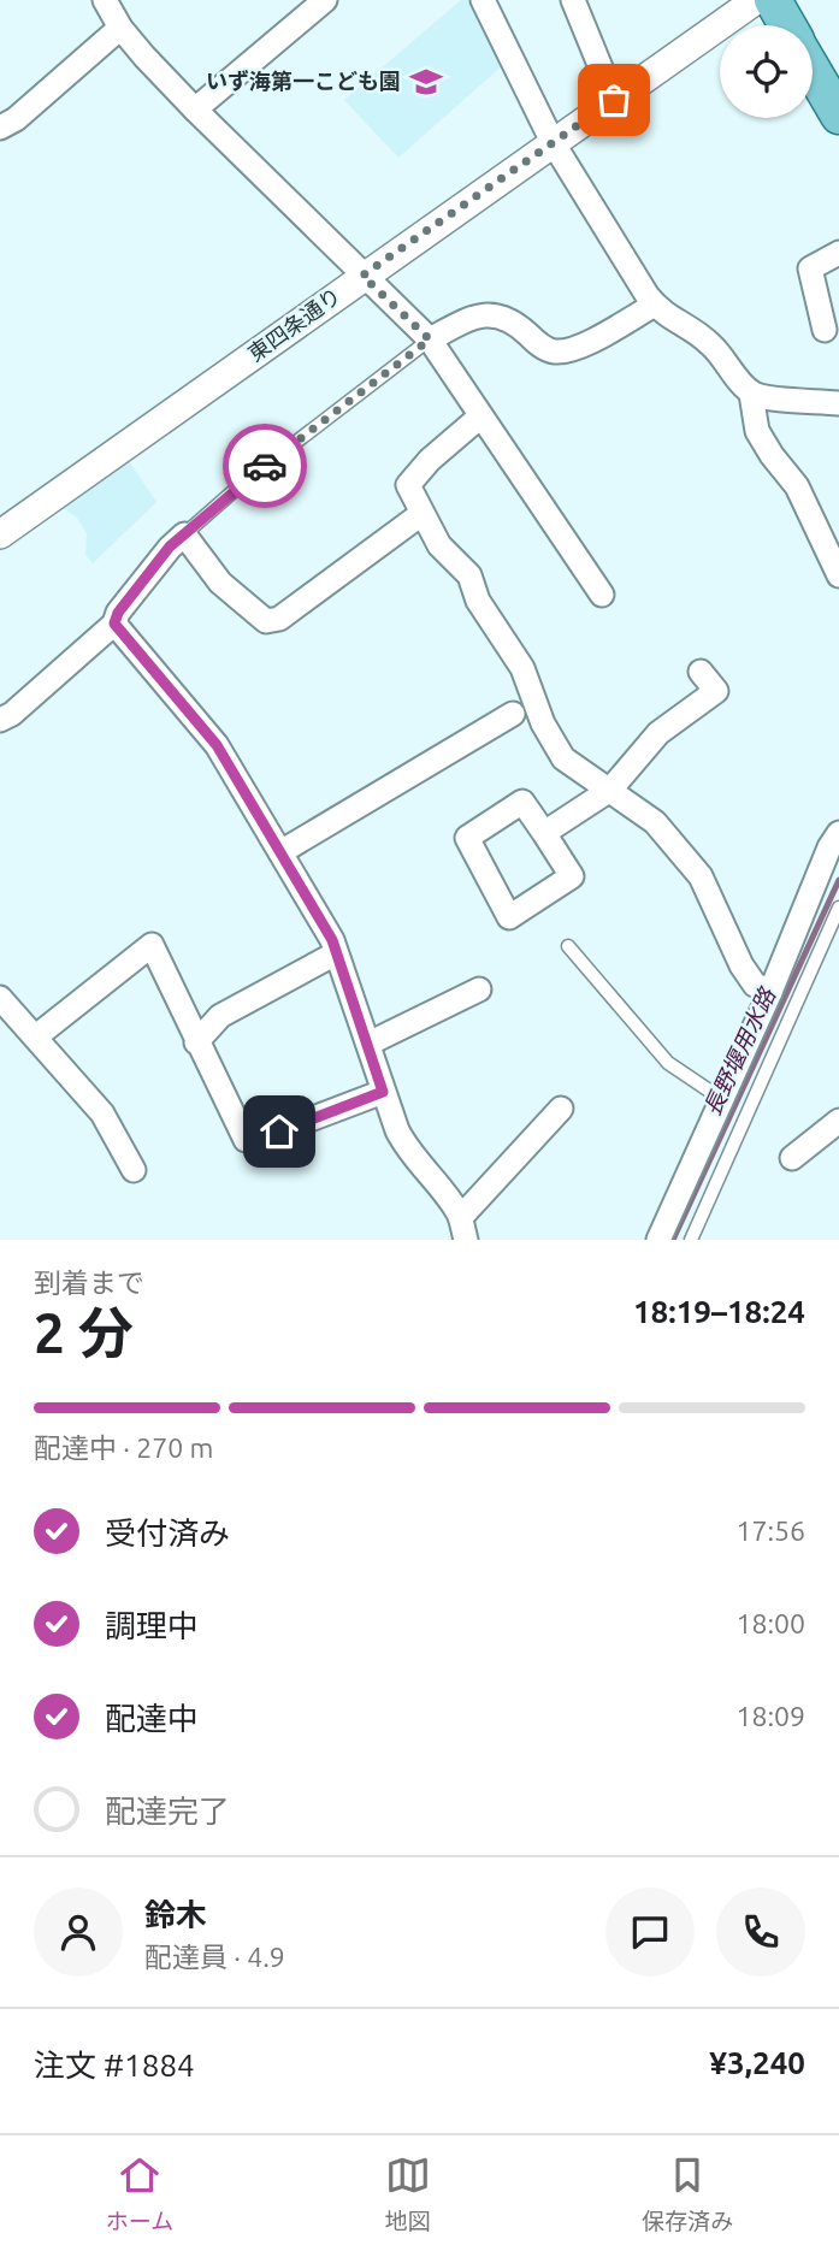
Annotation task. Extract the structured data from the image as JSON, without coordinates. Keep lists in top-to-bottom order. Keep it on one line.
{"streets":{"street":["東四条通り"]},"water":["長野堰用水路"],"places":{"school or university":["いず海第一こども園"]},"page":{"heading":["2 分","到着まで","18:19–18:24"],"panel":["鈴木","配達員 · 4.9","注文 #1884","¥3,240"],"bar":"配達中 · 270 m","list":[["受付済み","17:56"],["調理中","18:00"],["配達中","18:09"],"配達完了"],"tabs":["ホーム","地図","保存済み"]}}
